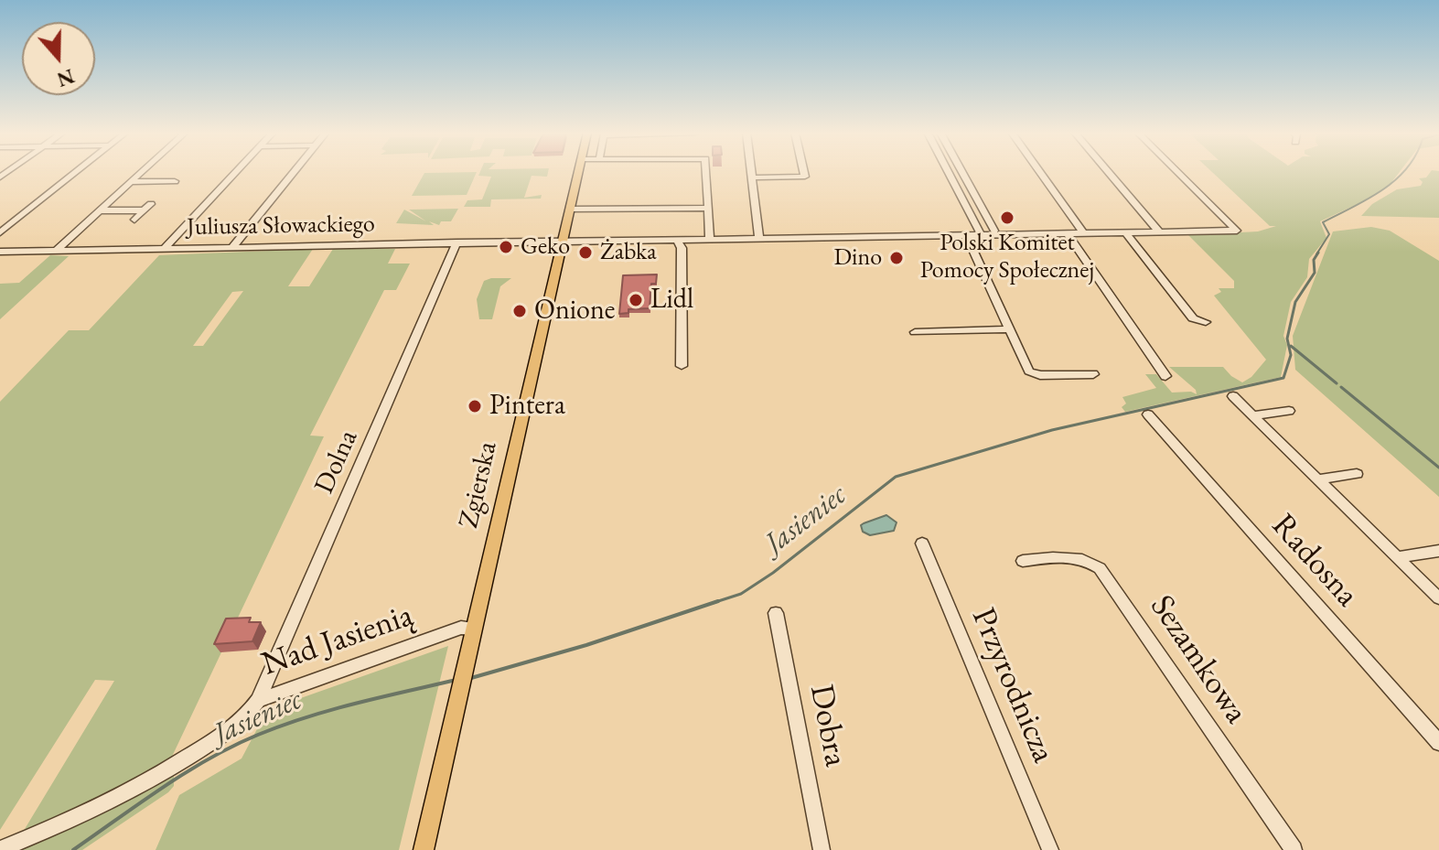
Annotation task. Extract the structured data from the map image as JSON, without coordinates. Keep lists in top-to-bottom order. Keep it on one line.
{"streets":{"main road":["Zgierska"],"street":["Juliusza Słowackiego","Dolna","Radosna","Nad Jasienią","Sezamkowa","Przyrodnicza","Dobra"]},"crossings":[["Juliusza Słowackiego","Dolna"],["Juliusza Słowackiego","Zgierska"],["Dolna","Nad Jasienią"],["Zgierska","Nad Jasienią"]],"water":["Jasieniec"],"places":["Polski Komitet Pomocy Społecznej","Geko","Żabka","Dino","Lidl","Onione","Pintera"],"north":"bottom"}
